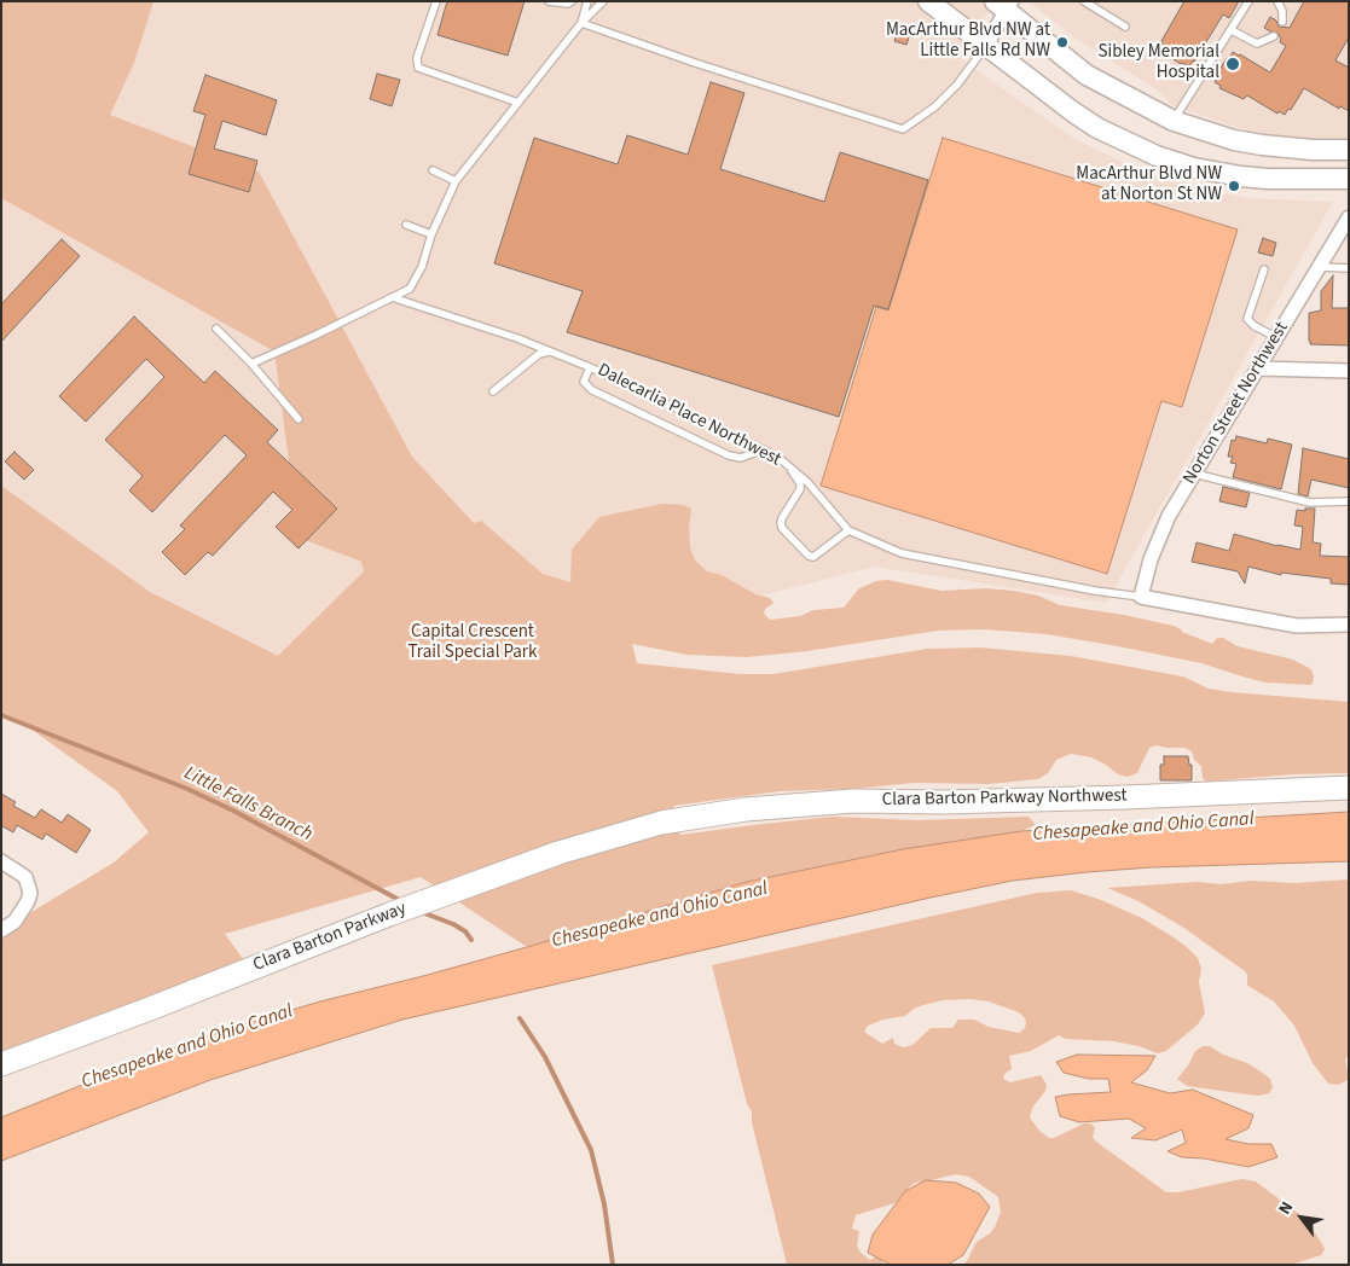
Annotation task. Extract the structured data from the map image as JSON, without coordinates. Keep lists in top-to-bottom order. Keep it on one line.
{"streets":{"highway":["Clara Barton Parkway Northwest","Clara Barton Parkway"],"street":["Norton Street Northwest"],"lane":["Dalecarlia Place Northwest"]},"crossings":[["Norton Street Northwest","Dalecarlia Place Northwest"],["Clara Barton Parkway Northwest","Clara Barton Parkway"]],"water":["Little Falls Branch","Chesapeake and Ohio Canal"],"parks":["Capital Crescent Trail Special Park"],"places":["MacArthur Blvd NW at Little Falls Rd NW","Sibley Memorial Hospital","MacArthur Blvd NW at Norton St NW"],"north":"top left"}
